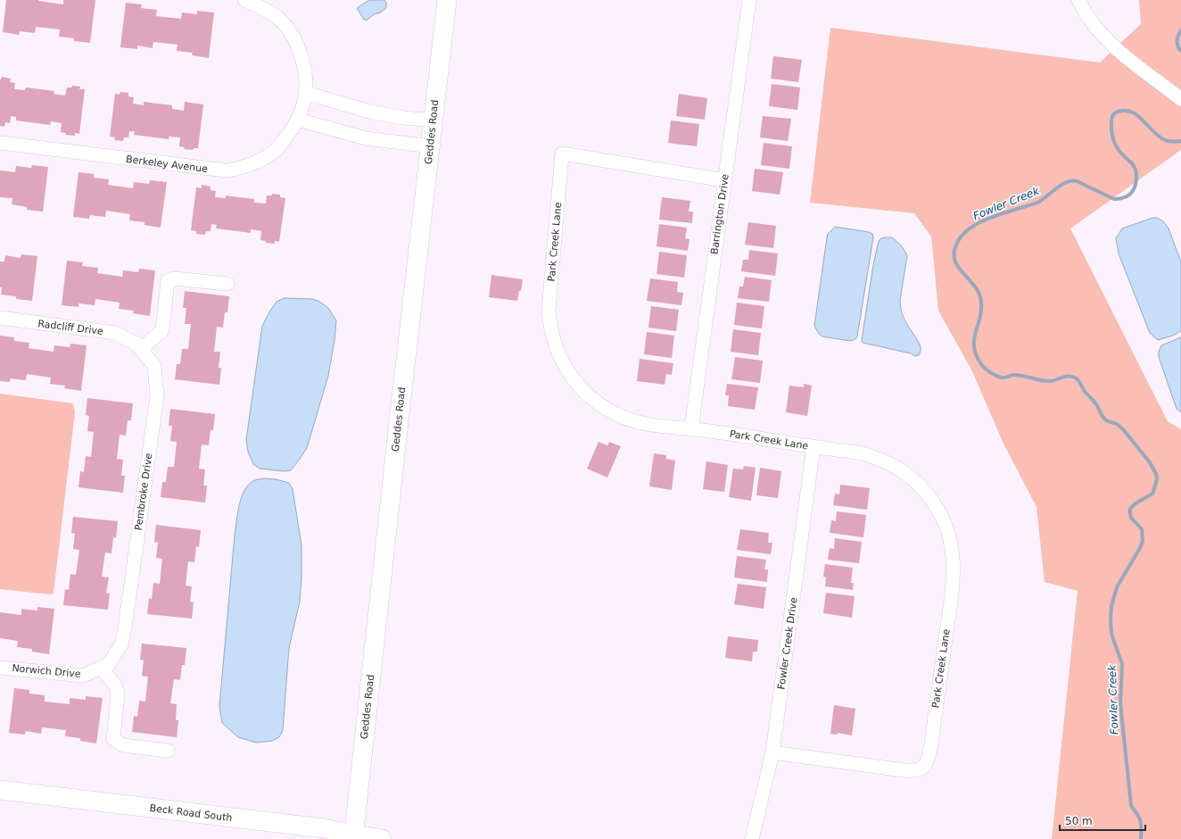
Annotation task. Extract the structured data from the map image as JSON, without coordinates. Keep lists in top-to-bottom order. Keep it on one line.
{"streets":{"main road":["Geddes Road","Beck Road South"],"street":["Berkeley Avenue","Barrington Drive","Park Creek Lane","Radcliff Drive","Pembroke Drive","Fowler Creek Drive","Norwich Drive"]},"crossings":[["Geddes Road","Beck Road South"],["Barrington Drive","Park Creek Lane"],["Park Creek Lane","Fowler Creek Drive"],["Radcliff Drive","Pembroke Drive"],["Pembroke Drive","Norwich Drive"]],"water":["Fowler Creek"],"scale_bar":"50 m"}
